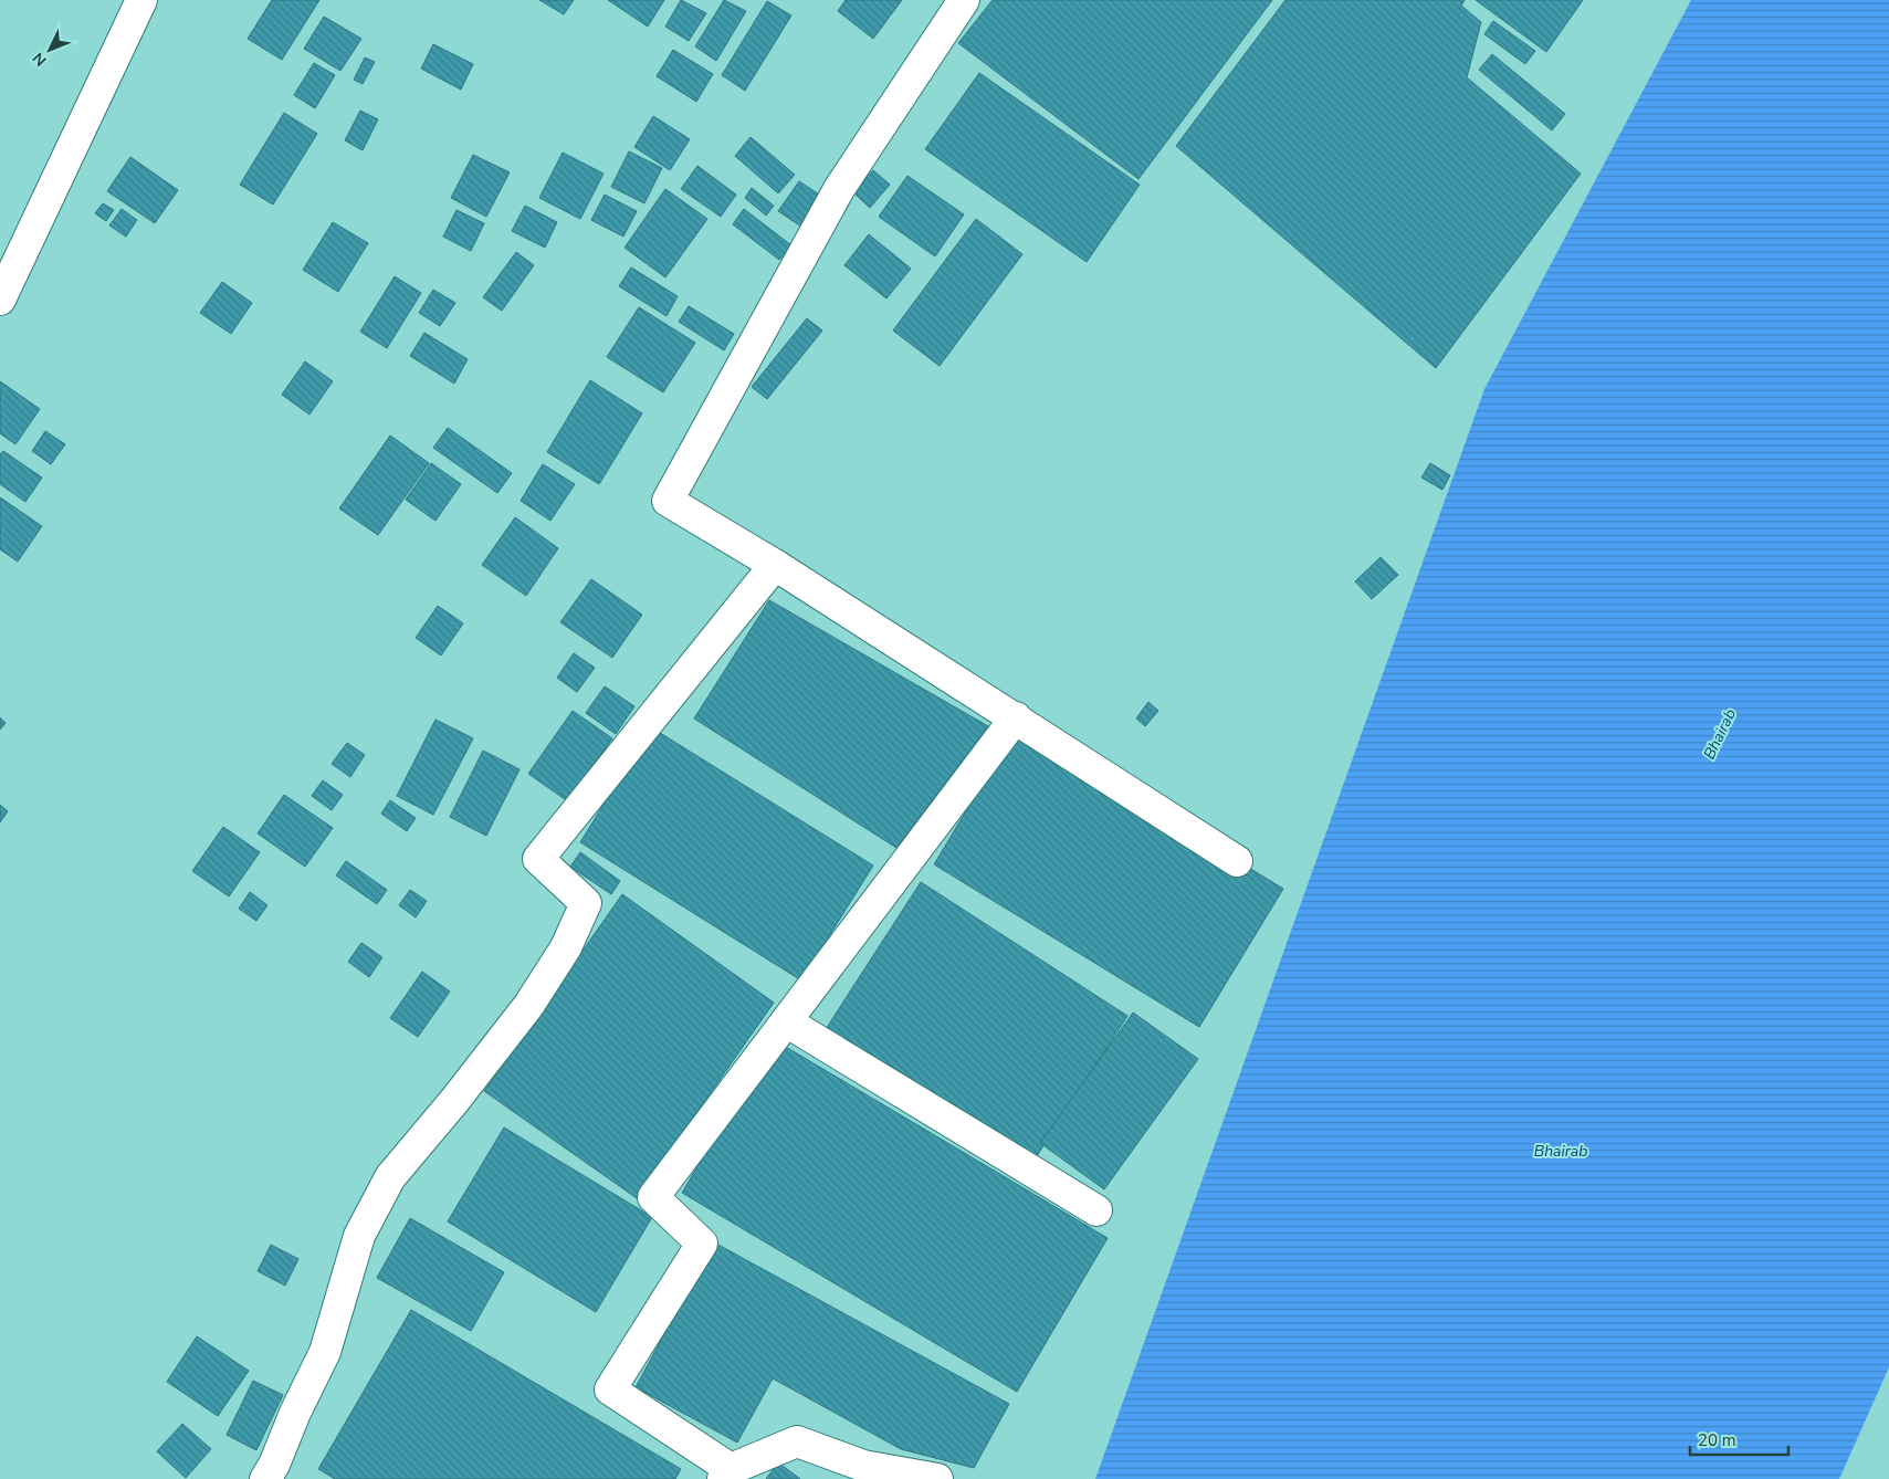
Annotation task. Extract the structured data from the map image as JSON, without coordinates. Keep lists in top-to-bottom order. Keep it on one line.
{"water":["Bhairab"],"scale_bar":"20 m","north":"bottom left"}
